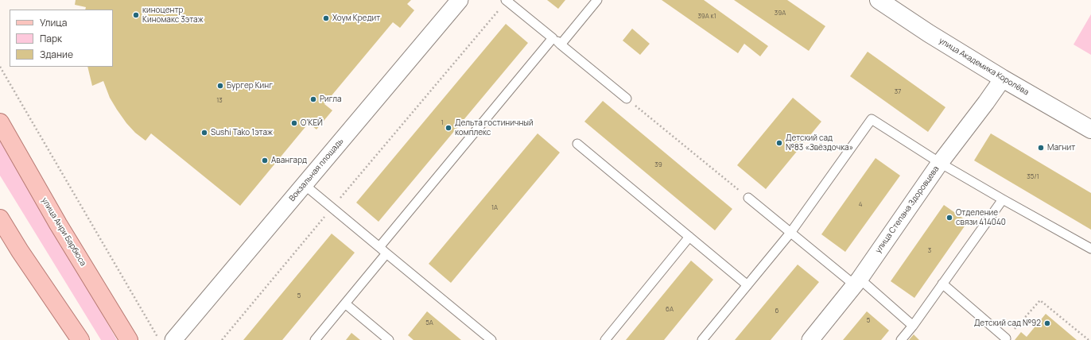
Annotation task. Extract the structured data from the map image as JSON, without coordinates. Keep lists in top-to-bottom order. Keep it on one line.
{"streets":{"main road":["улица Академика Королёва","улица Анри Барбюса"],"street":["Вокзальная площадь","улица Степана Здоровцева"]},"crossings":[["улица Академика Королёва","улица Степана Здоровцева"]],"places":["киноцентр Киномакс 3этаж","Хоум Кредит","Бургер Кинг","Ригла","О’КЕЙ","Дельта гостиничный комплекс","Sushi Tako 1этаж","Детский сад №83 «Звёздочка»","Магнит","Авангард","Отделение связи 414040","Детский сад №92"],"house_numbers":["39А","39А к1","37","13","1","39","35/1","4","1А","3","5","6А","6","5","5А"],"legend":["Улица","Парк","Здание"]}
